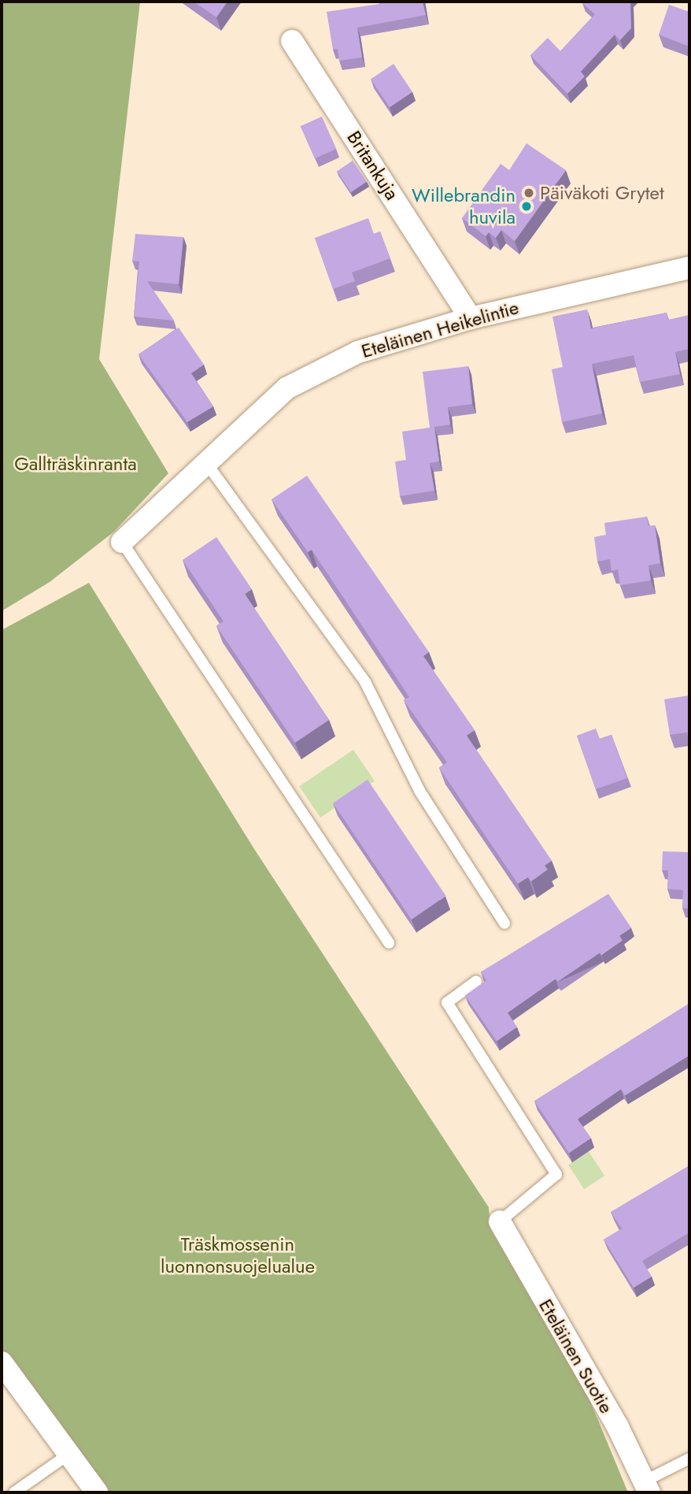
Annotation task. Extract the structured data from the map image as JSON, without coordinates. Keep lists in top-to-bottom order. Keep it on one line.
{"streets":{"street":["Britankuja","Eteläinen Heikelintie","Eteläinen Suotie"]},"crossings":[["Britankuja","Eteläinen Heikelintie"]],"parks":["Gallträskinranta","Träskmossenin luonnonsuojelualue"],"places":["Päiväkoti Grytet","Willebrandin huvila"]}
